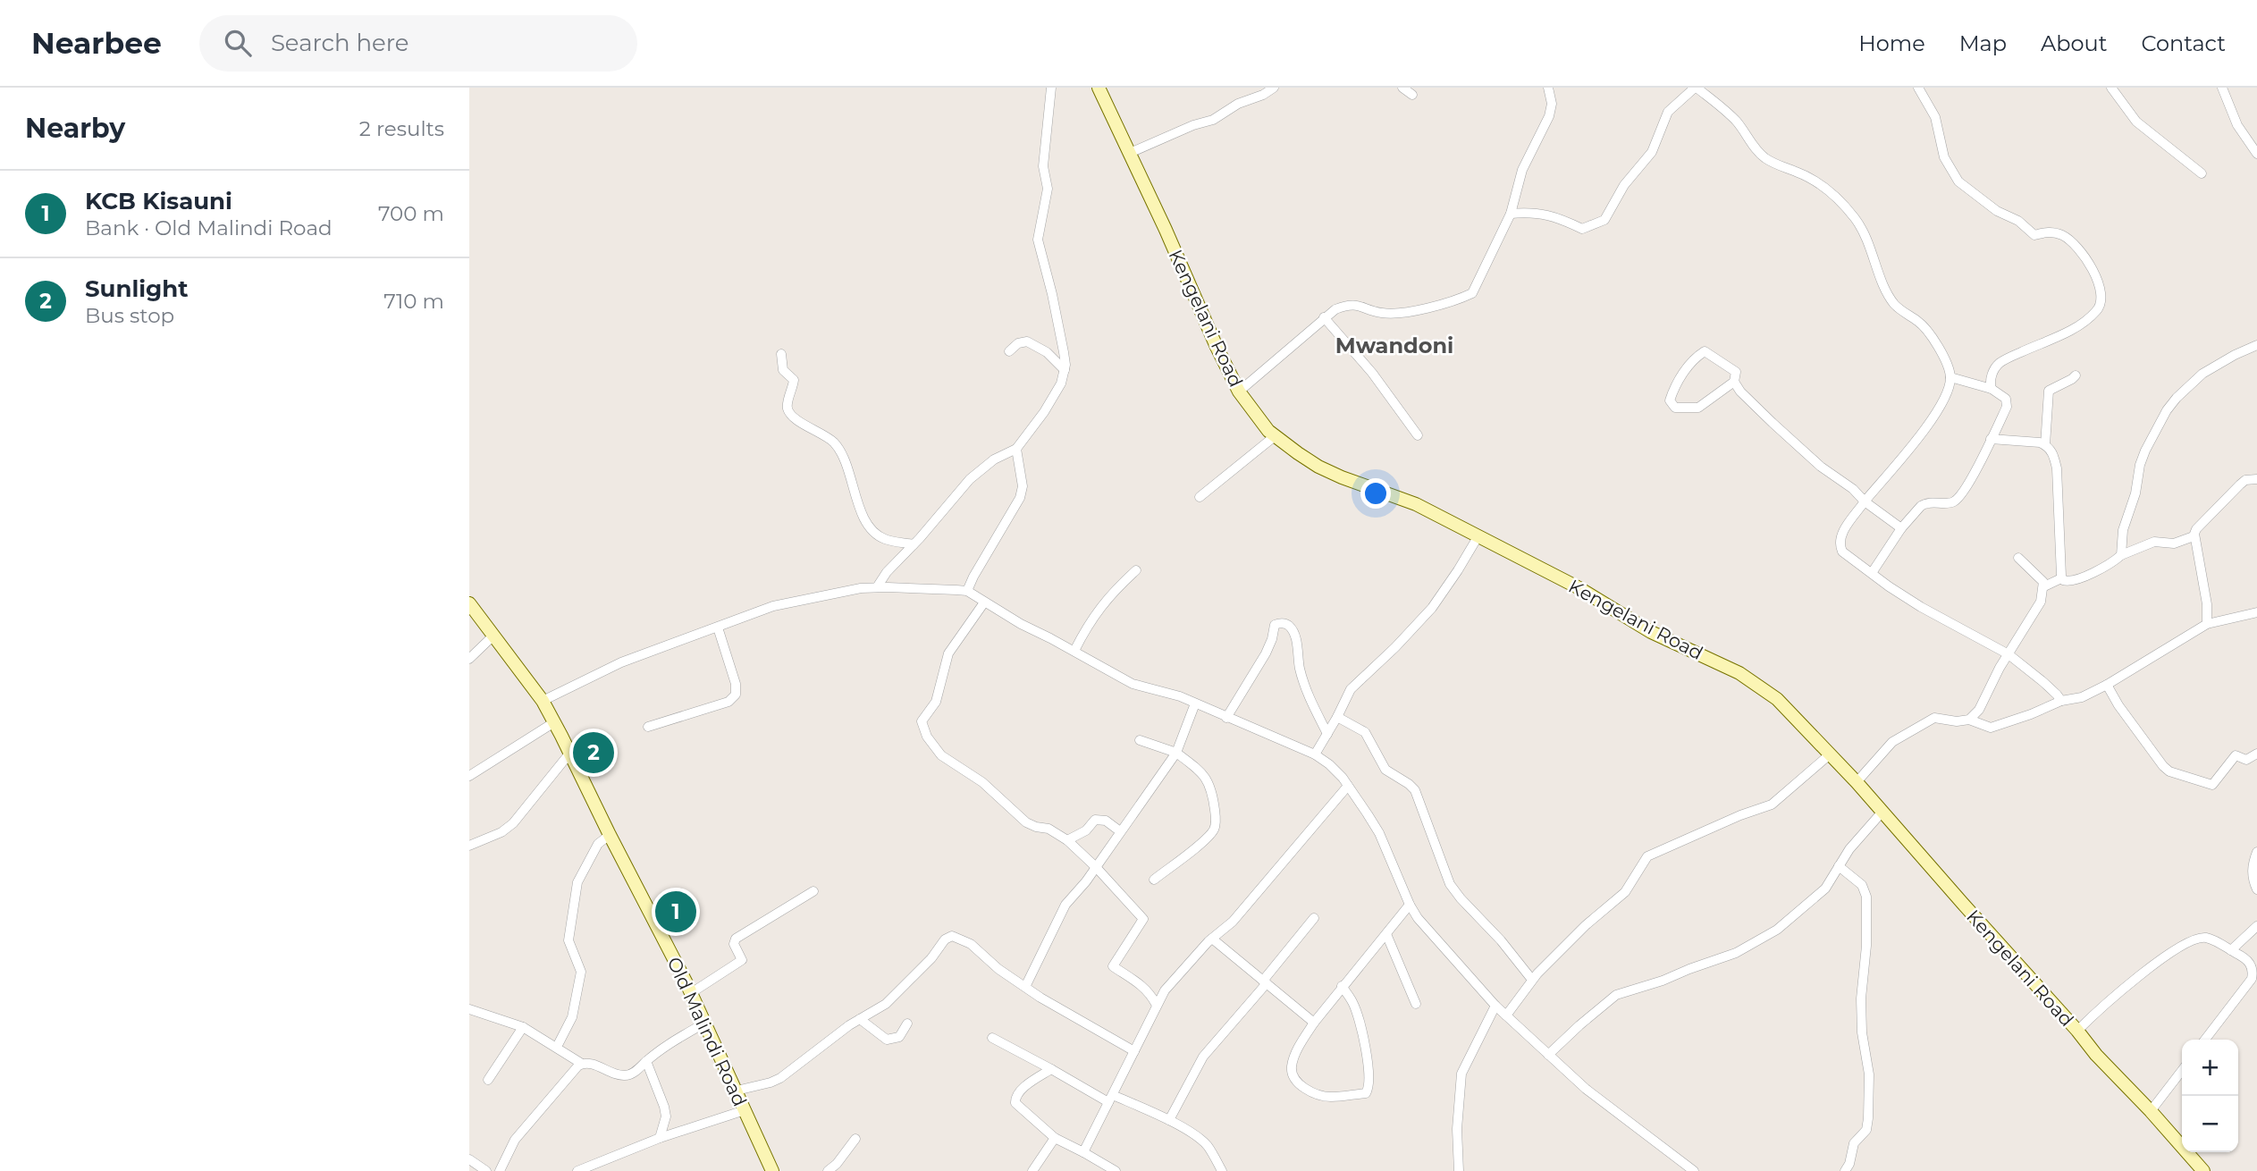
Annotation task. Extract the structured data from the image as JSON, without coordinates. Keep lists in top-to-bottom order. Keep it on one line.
{"streets":{"main road":["Kengelani Road","Old Malindi Road"]},"districts":["Mwandoni"],"page":{"header":"Nearbee","search":"Search here","nav":["Home","Map","About","Contact"],"heading":["Nearby","2 results"],"list":[{"mark":"1","name":"KCB Kisauni","note":"Bank · Old Malindi Road","value":"700 m"},{"mark":"2","name":"Sunlight","note":"Bus stop","value":"710 m"}],"pins":["2","1"],"map_buttons":["+","−"]}}
